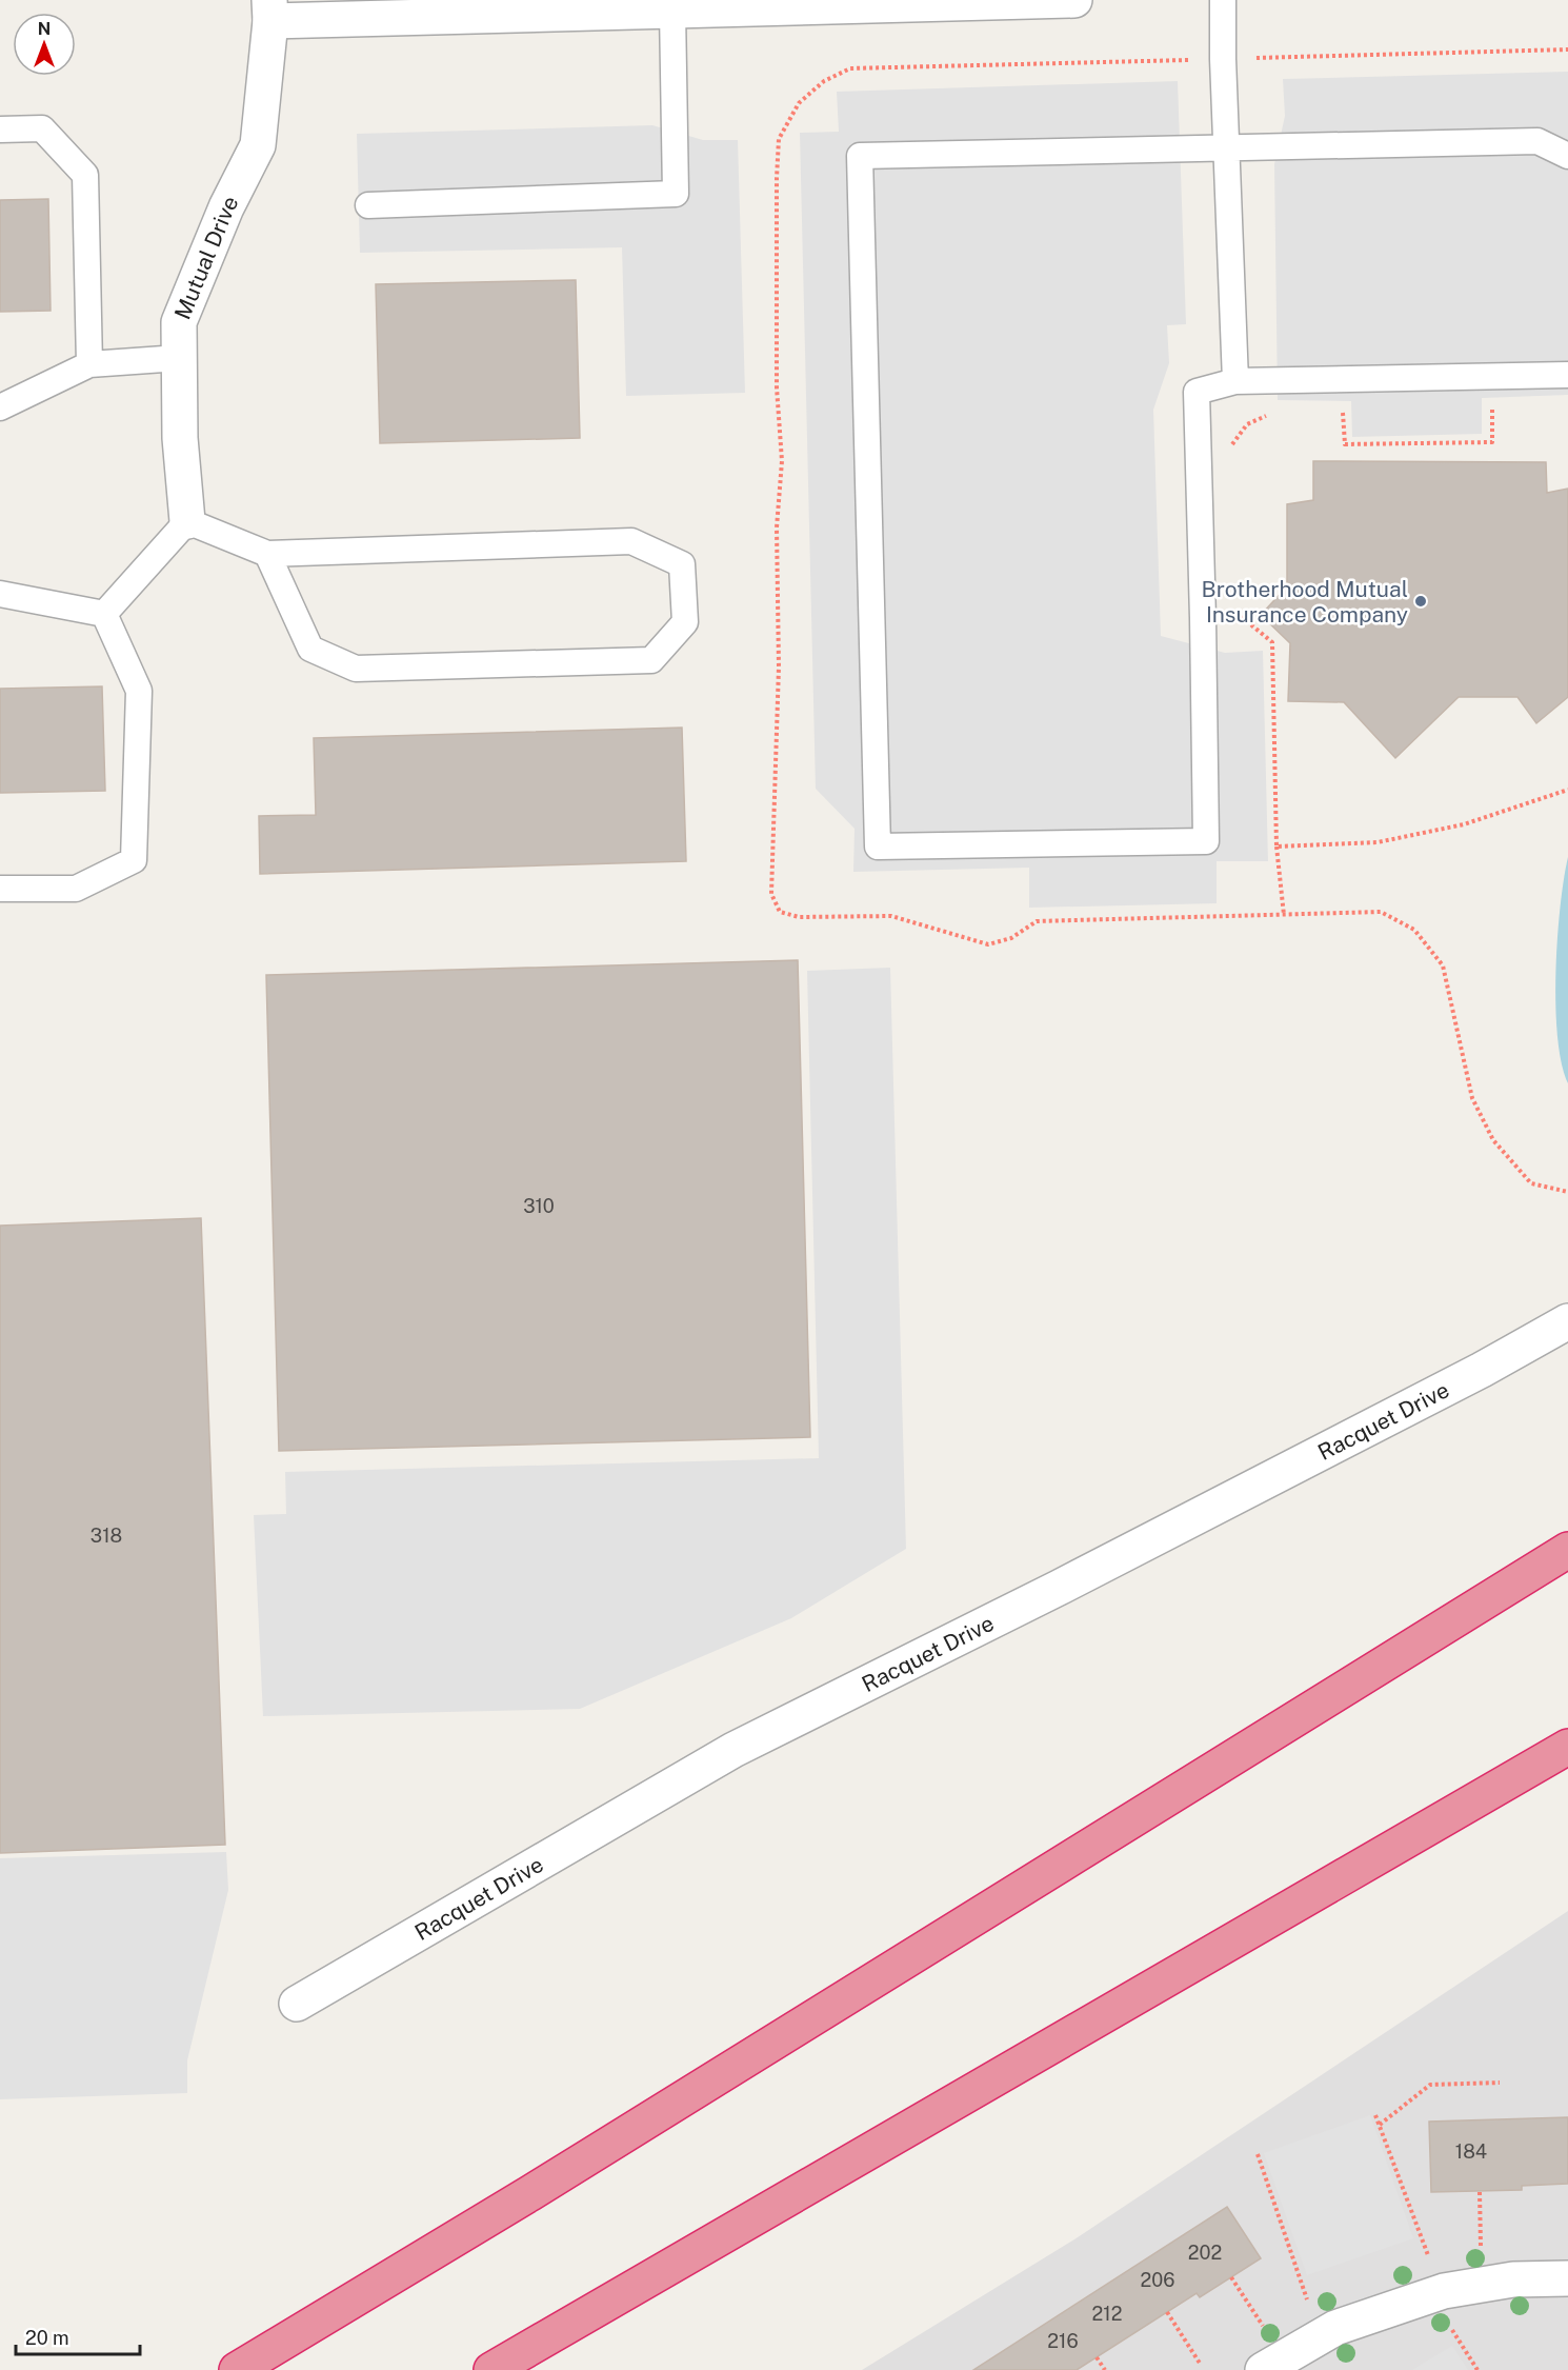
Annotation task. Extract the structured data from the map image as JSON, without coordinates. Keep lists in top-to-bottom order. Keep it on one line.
{"streets":{"street":["Mutual Drive","Racquet Drive"]},"places":["Brotherhood Mutual Insurance Company"],"house_numbers":["310","318","184","202","206","212","216"],"scale_bar":"20 m","north":"top"}
